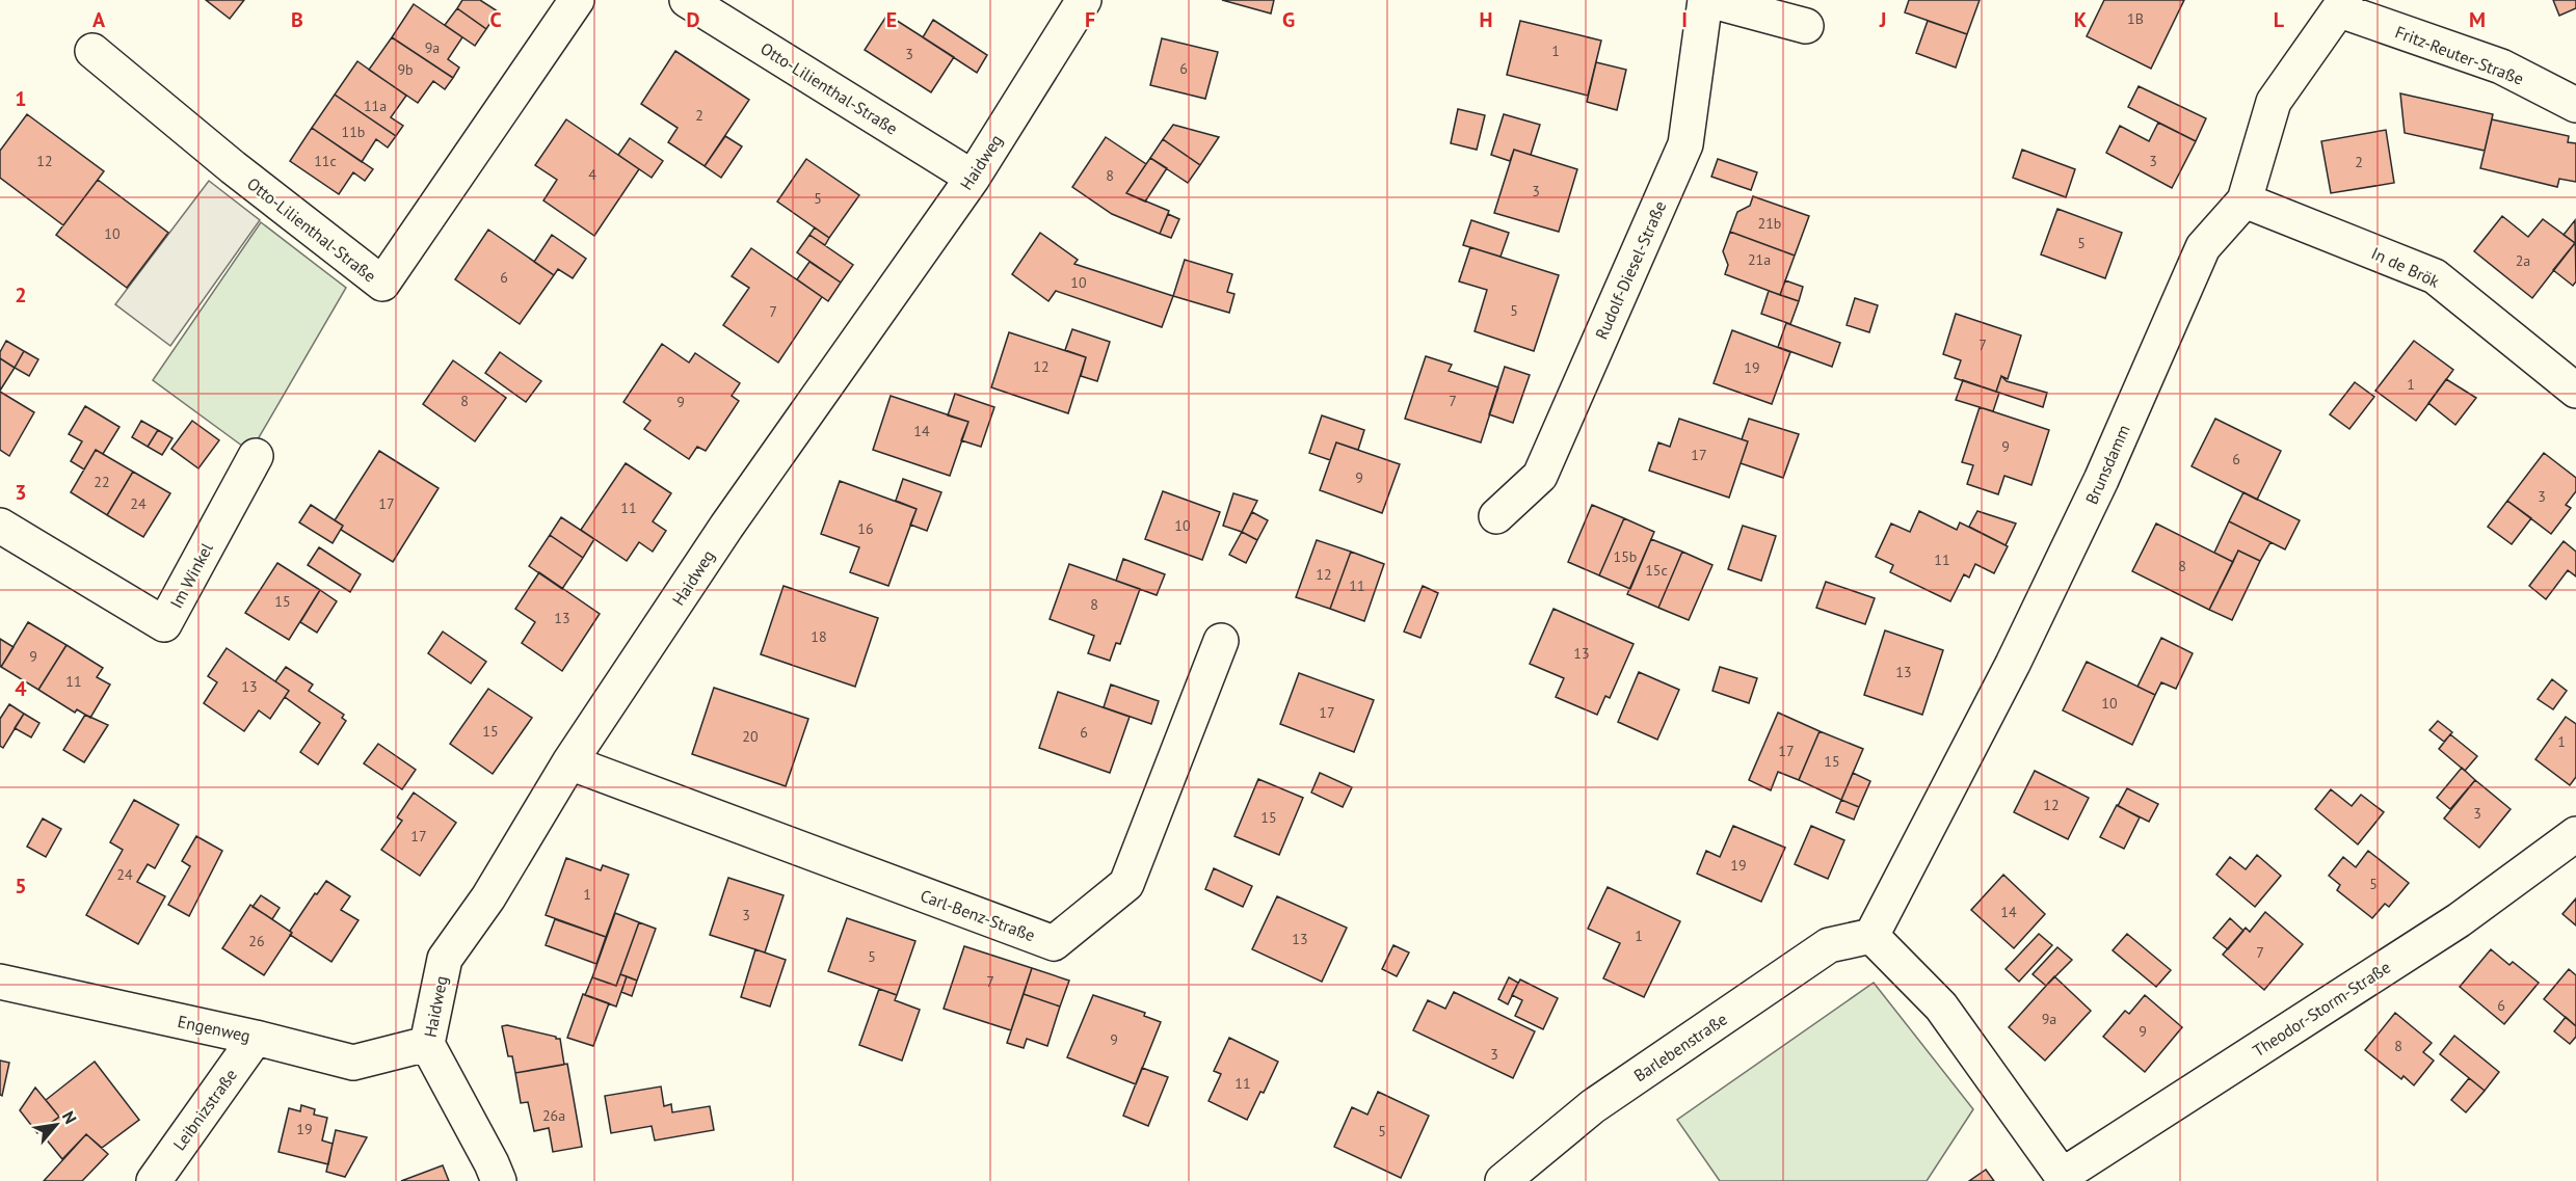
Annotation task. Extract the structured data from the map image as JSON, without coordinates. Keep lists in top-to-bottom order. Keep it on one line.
{"streets":{"street":["Fritz-Reuter-Straße","Otto-Lilienthal-Straße","Haidweg","In de Brök","Rudolf-Diesel-Straße","Brunsdamm","Im Winkel","Carl-Benz-Straße","Theodor-Storm-Straße","Engenweg","Barlebenstraße","Leibnizstraße"]},"crossings":[["Fritz-Reuter-Straße","Brunsdamm"],["Otto-Lilienthal-Straße","Haidweg"],["Haidweg","Carl-Benz-Straße"],["Haidweg","Engenweg"],["In de Brök","Brunsdamm"],["Brunsdamm","Theodor-Storm-Straße"],["Brunsdamm","Barlebenstraße"],["Theodor-Storm-Straße","Barlebenstraße"],["Engenweg","Leibnizstraße"]],"house_numbers":["1B","9a","1","3","6","9b","11a","2","11b","12","11c","3","2","4","8","3","5","21b","10","5","21a","2a","6","10","5","7","7","12","19","1","8","7","9","14","9","17","6","9","22","3","24","17","11","10","16","15b","11","8","15c","12","11","15","8","13","18","13","9","13","11","13","10","17","15","6","20","1","17","15","12","3","15","17","19","24","5","1","14","3","1","13","26","7","5","7","6","9a","9","9","8","3","11","26a","19","5"],"north":"top right","grid":{"columns":["A","B","C","D","E","F","G","H","I","J","K","L","M"],"rows":["1","2","3","4","5"]}}
